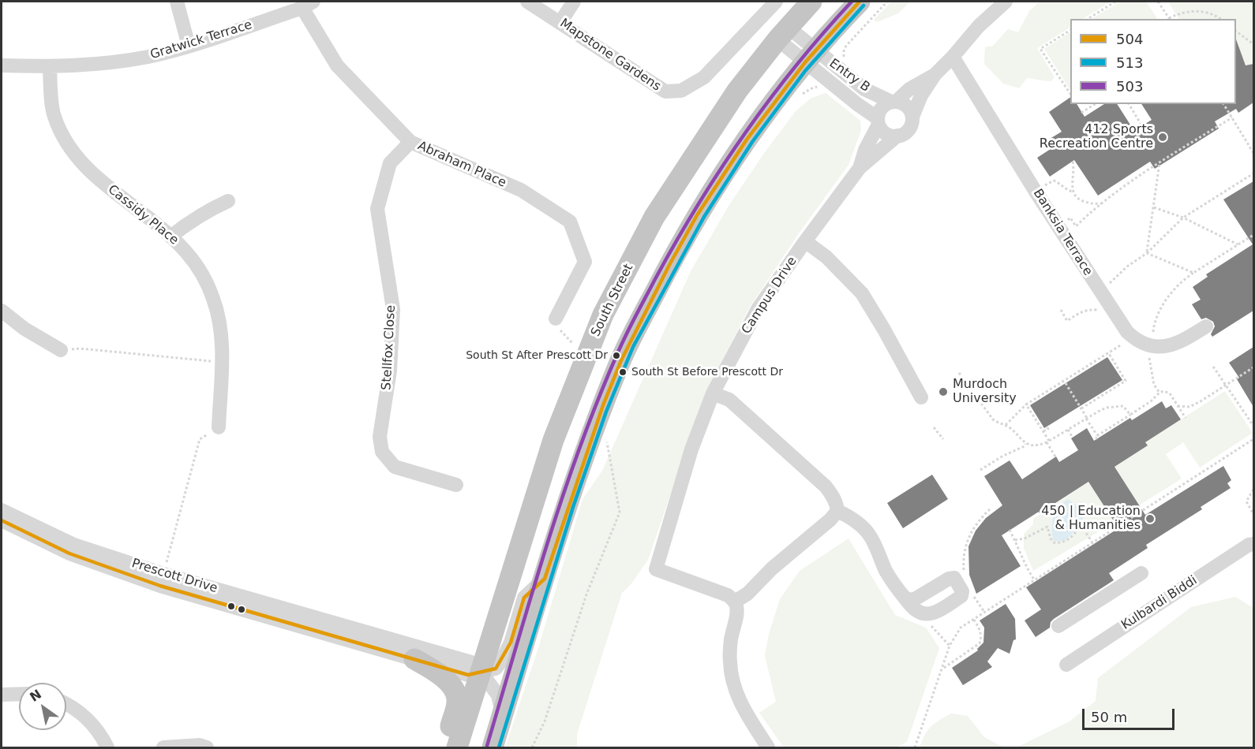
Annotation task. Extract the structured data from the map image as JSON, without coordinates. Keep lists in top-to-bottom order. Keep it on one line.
{"streets":{"highway":["South Street"],"street":["Gratwick Terrace","Mapstone Gardens","Entry B","Abraham Place","Cassidy Place","Banksia Terrace","Campus Drive","Stellfox Close","Prescott Drive","Kulbardi Biddi"]},"crossings":[["Gratwick Terrace","Abraham Place"],["Gratwick Terrace","Cassidy Place"],["Entry B","Campus Drive"],["Entry B","South Street"],["Abraham Place","Stellfox Close"],["Banksia Terrace","Campus Drive"],["South Street","Prescott Drive"]],"places":["412 Sports Recreation Centre","South St After Prescott Dr","South St Before Prescott Dr","Murdoch University","450 | Education & Humanities"],"lines":["transit line 504","transit line 503","transit line 513"],"legend":["504","513","503"],"scale_bar":"50 m","north":"top left"}
